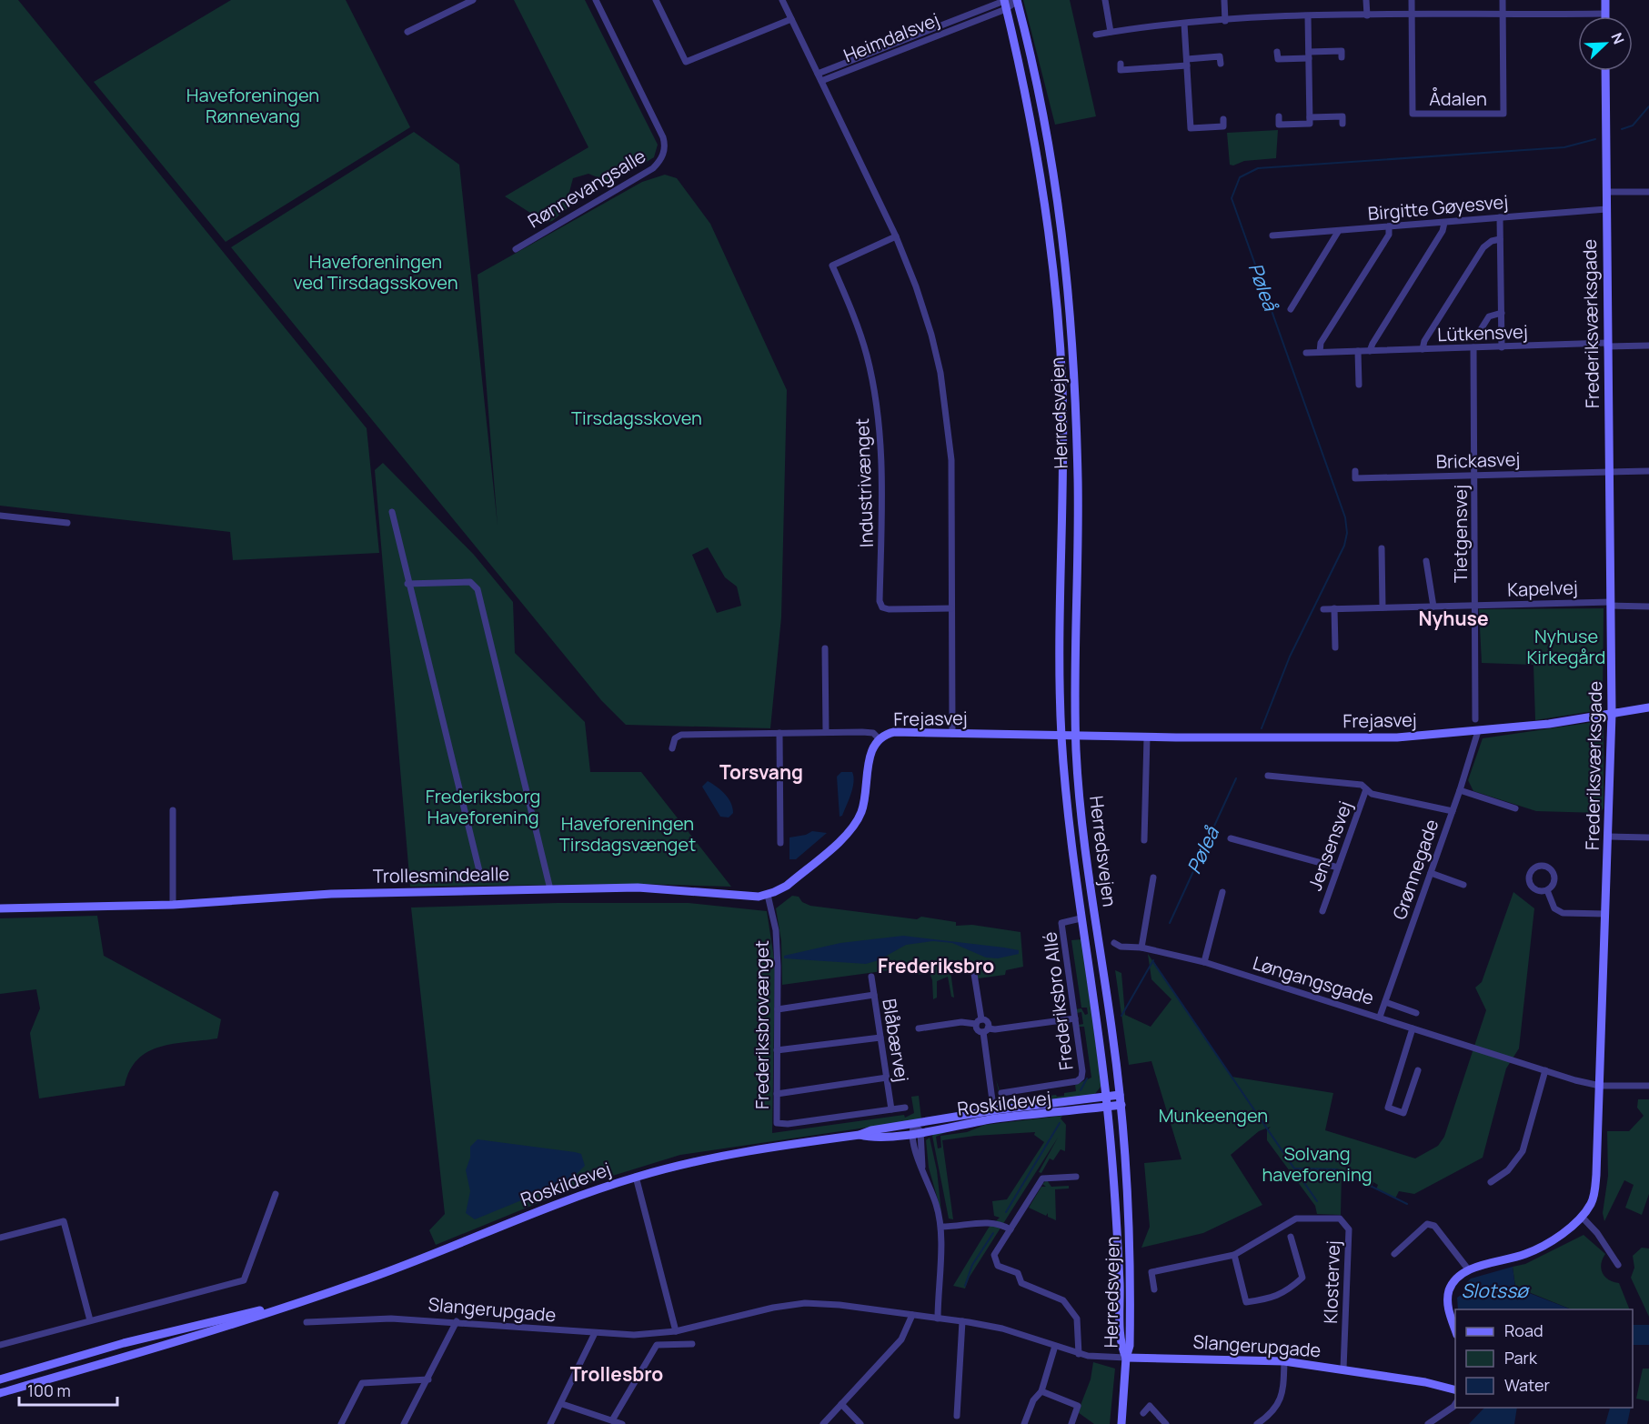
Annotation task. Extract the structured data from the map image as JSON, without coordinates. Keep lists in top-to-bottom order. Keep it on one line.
{"streets":{"street":["Heimdalsvej","Ådalen","Rønnevangsalle","Birgitte Gøyesvej","Frederiksværksgade","Lütkensvej","Herredsvejen","Brickasvej","Industrivænget","Tietgensvej","Kapelvej","Frejasvej","Jensensvej","Grønnegade","Trollesmindealle","Løngangsgade","Frederiksbro Allé","Frederiksbrovænget","Blåbærvej","Roskildevej","Klostervej","Slangerupgade"]},"crossings":[["Heimdalsvej","Herredsvejen"],["Birgitte Gøyesvej","Frederiksværksgade"],["Frederiksværksgade","Lütkensvej"],["Frederiksværksgade","Brickasvej"],["Frederiksværksgade","Kapelvej"],["Frederiksværksgade","Frejasvej"],["Frederiksværksgade","Løngangsgade"],["Lütkensvej","Tietgensvej"],["Herredsvejen","Frejasvej"],["Herredsvejen","Frederiksbro Allé"],["Herredsvejen","Roskildevej"],["Herredsvejen","Slangerupgade"],["Brickasvej","Tietgensvej"],["Tietgensvej","Kapelvej"],["Frejasvej","Grønnegade"],["Frejasvej","Trollesmindealle"],["Jensensvej","Grønnegade"],["Grønnegade","Løngangsgade"],["Trollesmindealle","Frederiksbrovænget"],["Frederiksbrovænget","Blåbærvej"],["Klostervej","Slangerupgade"]],"districts":["Nyhuse","Torsvang","Frederiksbro","Trollesbro"],"water":["Pøleå","Slotssø"],"parks":["Haveforeningen Rønnevang","Haveforeningen ved Tirsdagsskoven","Tirsdagsskoven","Nyhuse Kirkegård","Frederiksborg Haveforening","Haveforeningen Tirsdagsvænget","Munkeengen","Solvang haveforening"],"legend":["Road","Park","Water"],"scale_bar":"100 m","north":"top right"}
